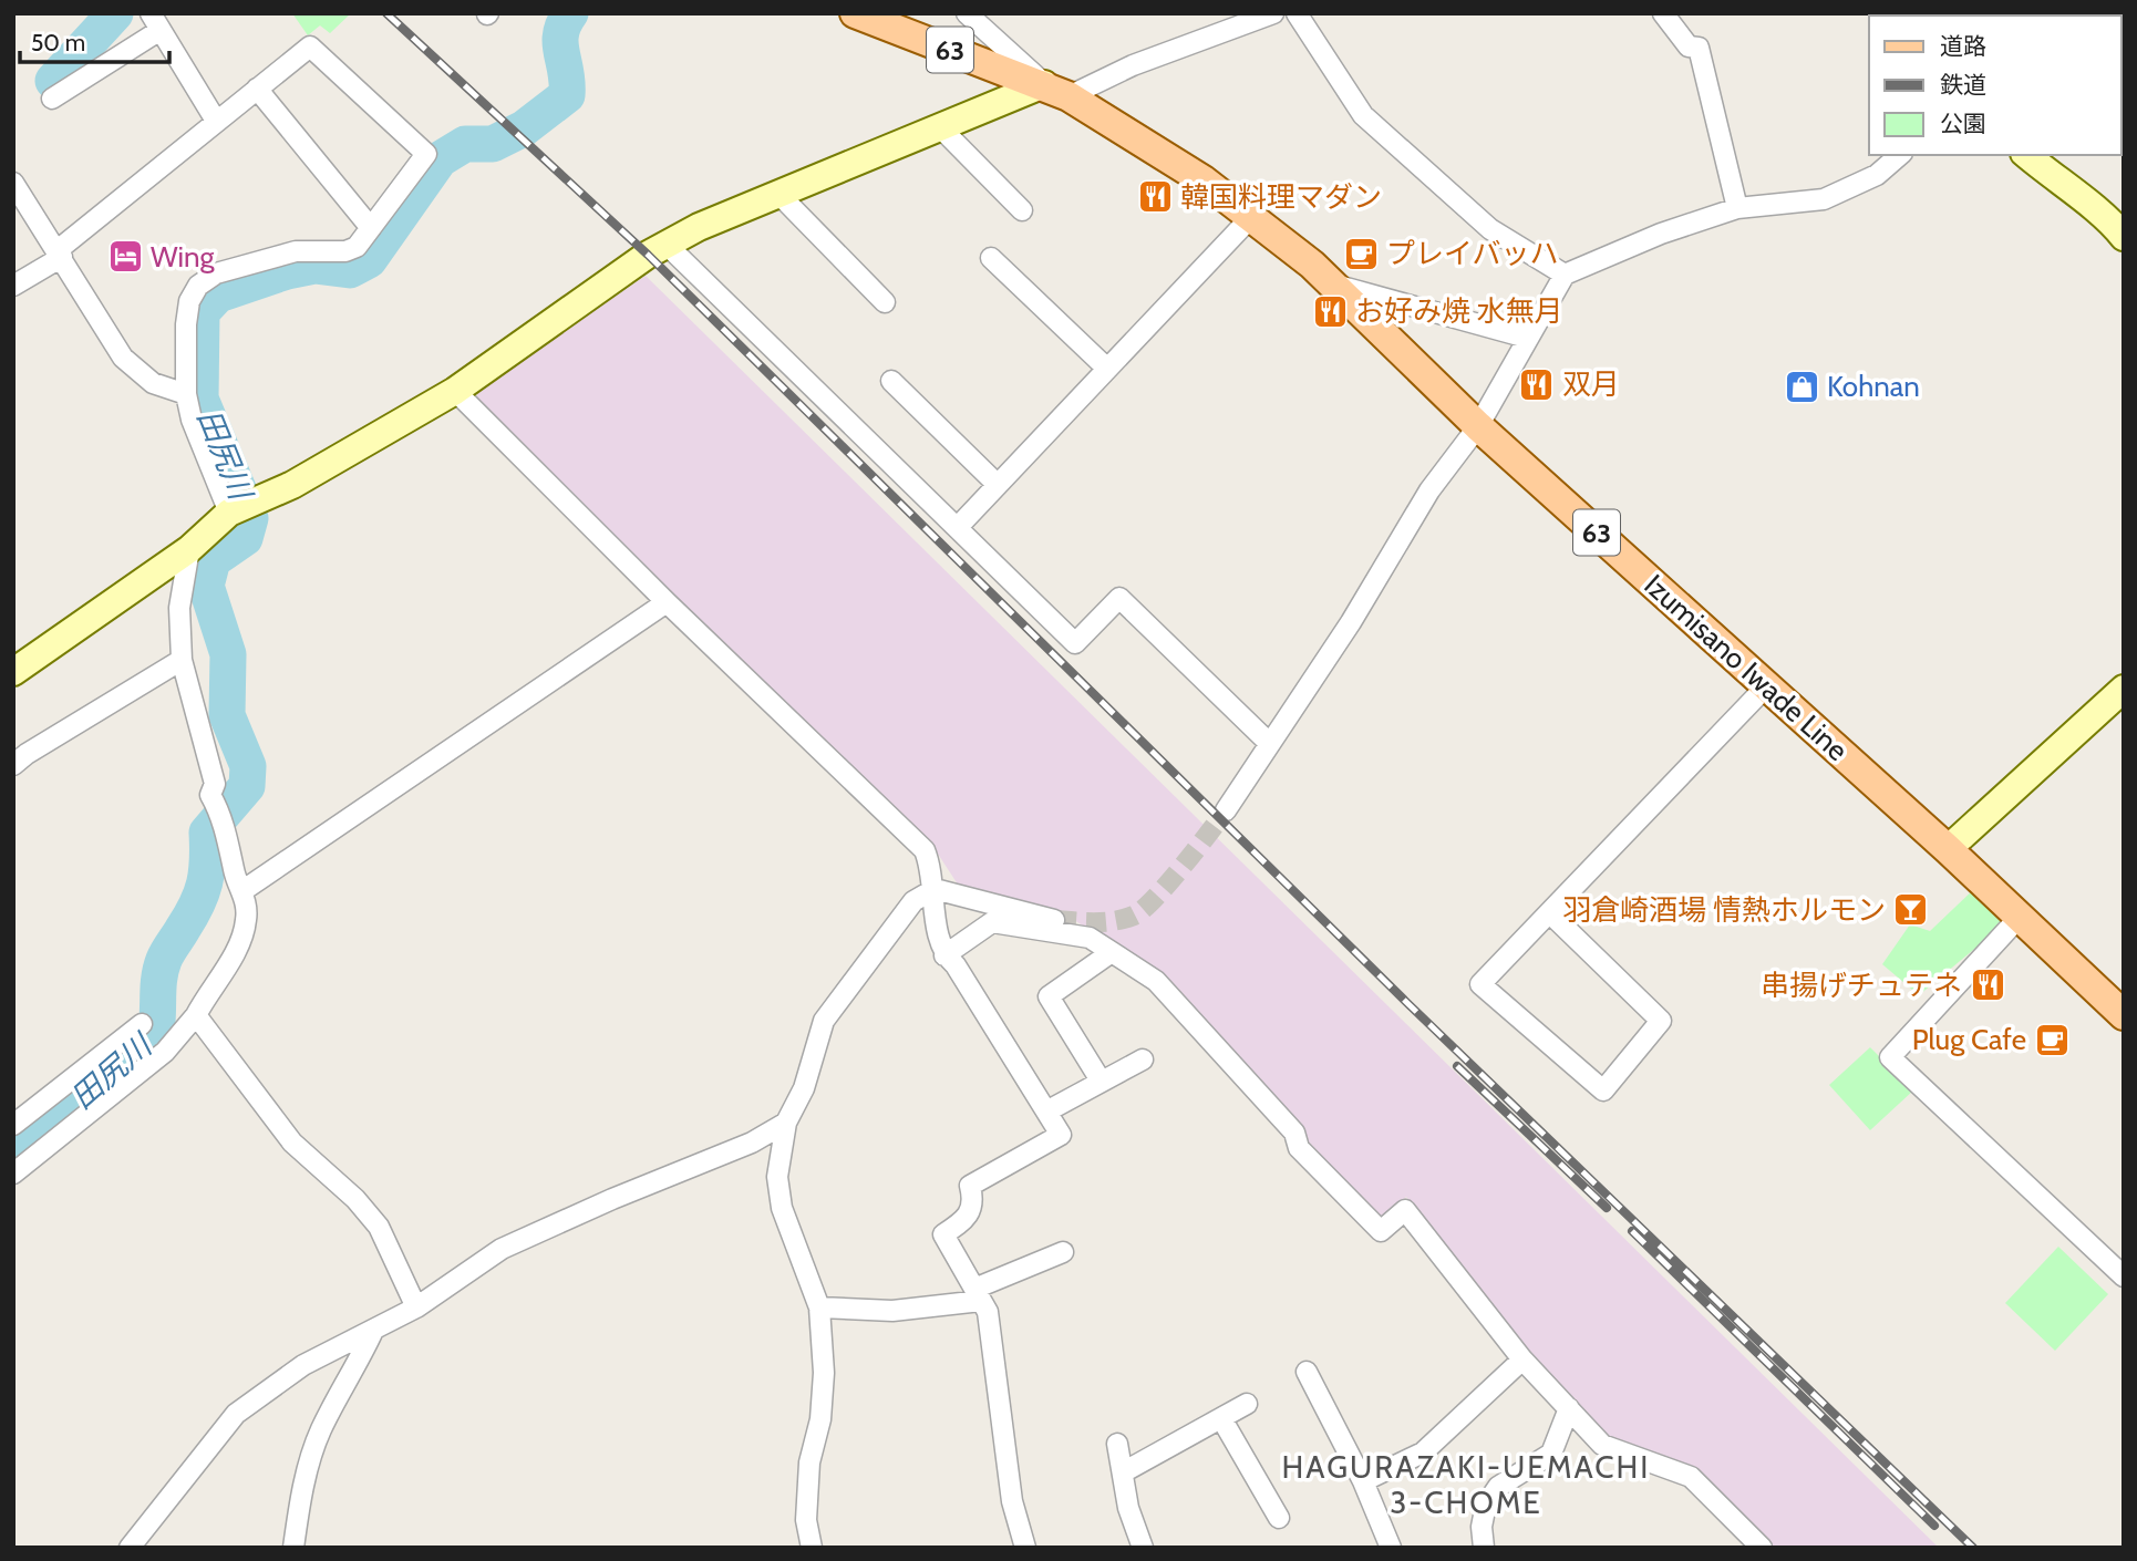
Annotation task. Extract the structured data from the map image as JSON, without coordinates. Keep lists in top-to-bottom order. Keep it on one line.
{"streets":{"main road":["63","Izumisano Iwade Line"]},"districts":["HAGURAZAKI-UEMACHI 3-CHOME"],"water":["田尻川"],"places":{"restaurant":["韓国料理マダン","お好み焼 水無月","双月","串揚げチュテネ"],"cafe":["プレイバッハ","Plug Cafe"],"hotel":["Wing"],"shop":["Kohnan"],"bar":["羽倉崎酒場 情熱ホルモン"]},"legend":["道路","鉄道","公園"],"scale_bar":"50 m"}
